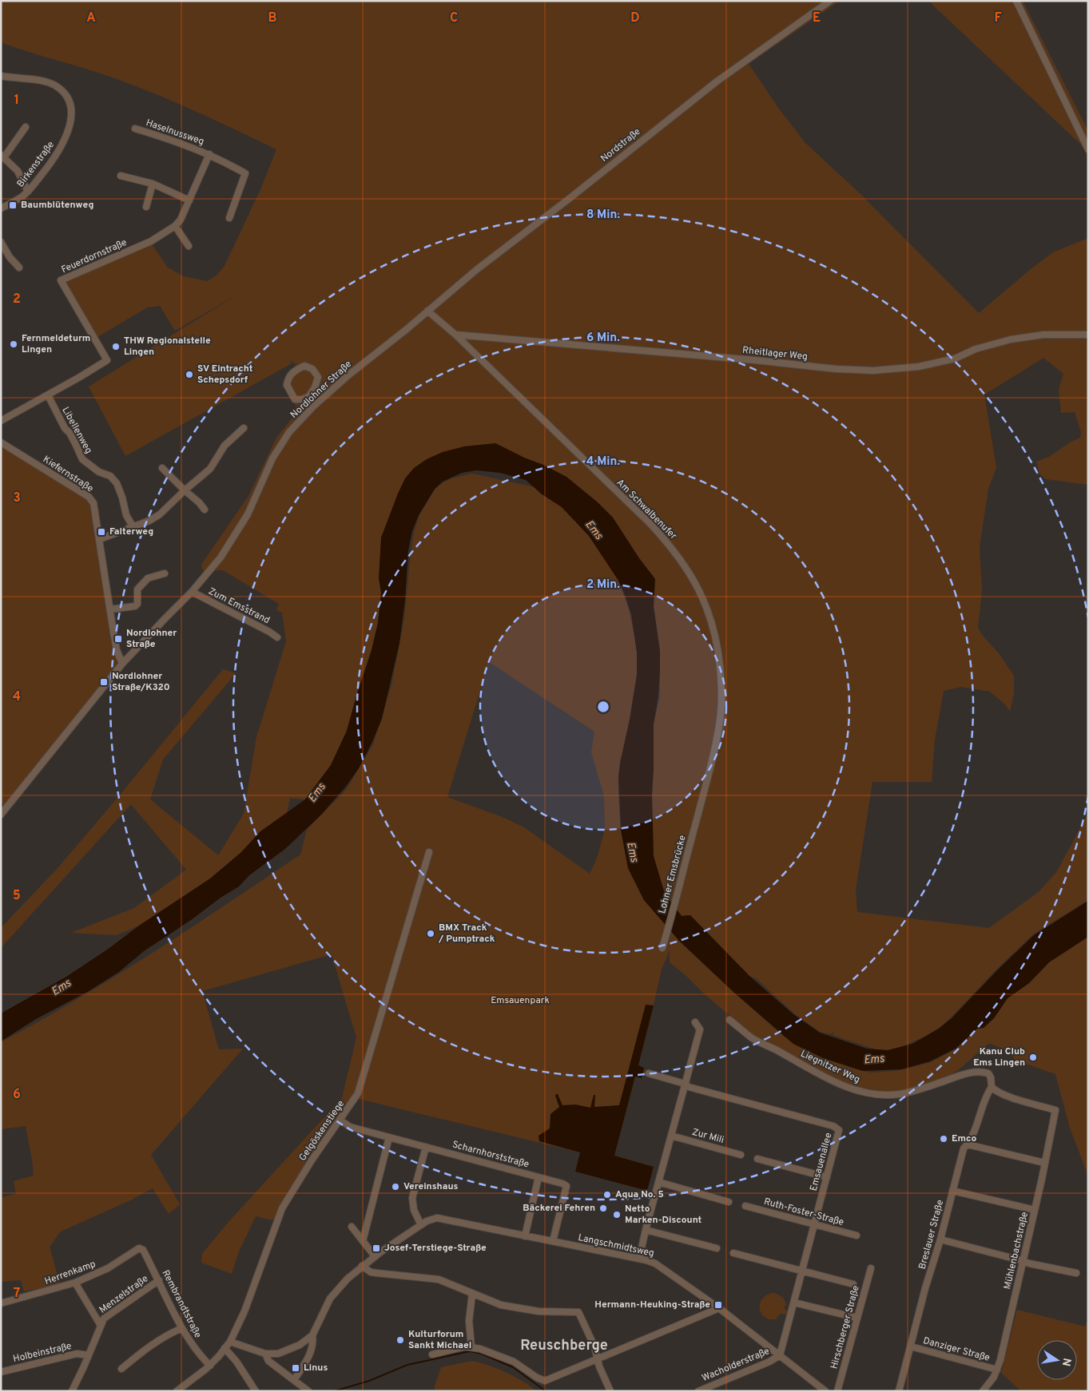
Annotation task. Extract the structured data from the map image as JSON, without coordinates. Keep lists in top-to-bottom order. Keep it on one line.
{"streets":{"street":["Haselnussweg","Nordstraße","Birkenstraße","Feuerdornstraße","Rheitlager Weg","Nordlohner Straße","Libellenweg","Kiefernstraße","Am Schwalbenufer","Zum Emsstrand","Lohner Emsbrücke","Liegnitzer Weg","Gelgöskenstiege","Zur Mili","Scharnhorststraße","Emsauenallee","Ruth-Foster-Straße","Breslauer Straße","Langschmidtsweg","Mühlenbachstraße","Herrenkamp","Menzelstraße","Rembrandtstraße","Hirschberger Straße","Danziger Straße","Holbeinstraße","Wacholderstraße"]},"crossings":[["Haselnussweg","Feuerdornstraße"],["Nordstraße","Nordlohner Straße"],["Nordstraße","Am Schwalbenufer"],["Feuerdornstraße","Libellenweg"],["Rheitlager Weg","Am Schwalbenufer"],["Nordlohner Straße","Kiefernstraße"],["Nordlohner Straße","Zum Emsstrand"],["Am Schwalbenufer","Lohner Emsbrücke"],["Liegnitzer Weg","Breslauer Straße"],["Liegnitzer Weg","Mühlenbachstraße"],["Gelgöskenstiege","Scharnhorststraße"],["Gelgöskenstiege","Rembrandtstraße"],["Scharnhorststraße","Langschmidtsweg"],["Emsauenallee","Ruth-Foster-Straße"],["Emsauenallee","Langschmidtsweg"],["Emsauenallee","Wacholderstraße"],["Breslauer Straße","Mühlenbachstraße"],["Breslauer Straße","Danziger Straße"],["Langschmidtsweg","Wacholderstraße"],["Mühlenbachstraße","Danziger Straße"],["Herrenkamp","Menzelstraße"],["Herrenkamp","Rembrandtstraße"],["Menzelstraße","Rembrandtstraße"],["Menzelstraße","Holbeinstraße"]],"districts":["Reuschberge"],"water":["Ems"],"parks":["Emsauenpark"],"places":{"transit":["Baumblütenweg","Falterweg","Nordlohner Straße","Nordlohner Straße/K320","Josef-Terstiege-Straße","Hermann-Heuking-Straße","Linus"],"other":["Fernmeldeturm Lingen","THW Regionalstelle Lingen","SV Eintracht Schepsdorf","BMX Track / Pumptrack","Kanu Club Ems Lingen","Emco","Vereinshaus","Aqua No. 5","Bäckerei Fehren","Netto Marken-Discount","Kulturforum Sankt Michael"]},"north":"right","grid":{"columns":["A","B","C","D","E","F"],"rows":["1","2","3","4","5","6","7"]},"rings":["8 Min.","6 Min.","4 Min.","2 Min."]}
